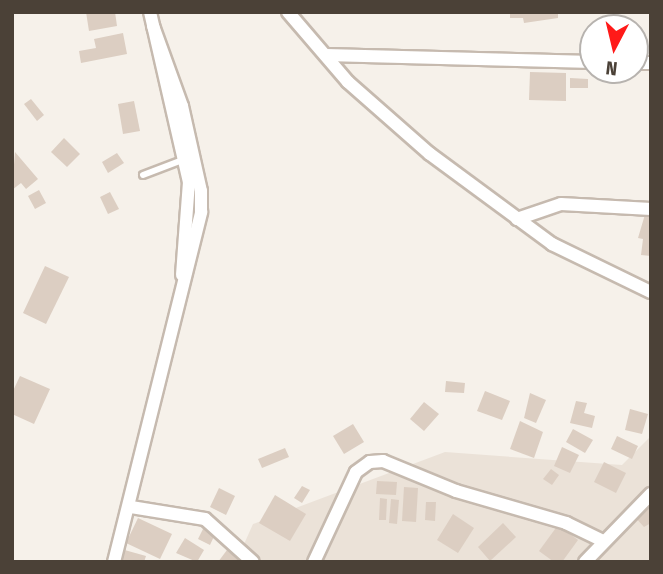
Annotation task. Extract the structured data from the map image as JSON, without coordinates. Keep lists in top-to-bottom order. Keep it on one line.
{"north":"bottom"}
